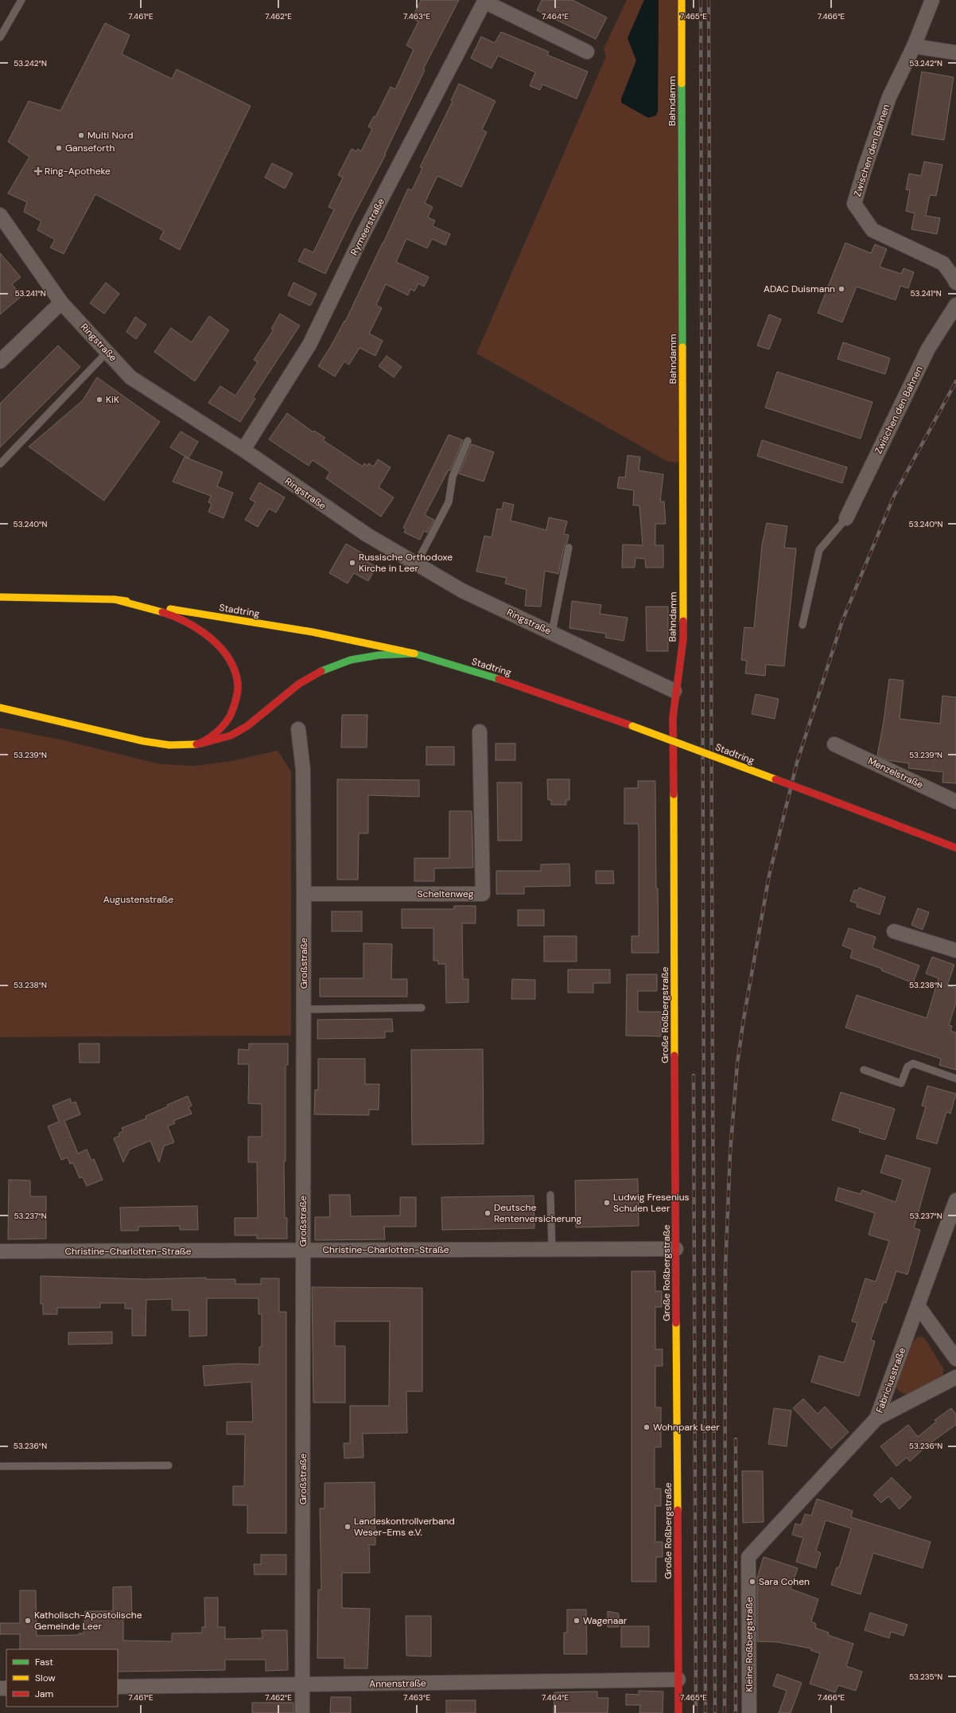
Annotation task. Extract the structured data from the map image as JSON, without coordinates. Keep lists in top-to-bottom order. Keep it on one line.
{"streets":{"main road":["Bahndamm","Stadtring","Große Roßbergstraße"],"street":["Zwischen den Bahnen","Rymeerstraße","Ringstraße","Menzelstraße","Scheltenweg","Großstraße","Christine-Charlotten-Straße","Fabriciusstraße","Kleine Roßbergstraße","Annenstraße"]},"crossings":[["Bahndamm","Ringstraße"],["Bahndamm","Große Roßbergstraße"],["Rymeerstraße","Ringstraße"],["Scheltenweg","Großstraße"],["Großstraße","Christine-Charlotten-Straße"],["Großstraße","Annenstraße"],["Große Roßbergstraße","Christine-Charlotten-Straße"],["Große Roßbergstraße","Annenstraße"],["Fabriciusstraße","Kleine Roßbergstraße"]],"parks":["Augustenstraße"],"places":{"other":["Multi Nord","Ganseforth","ADAC Duismann","KiK","Russische Orthodoxe Kirche in Leer","Ludwig Fresenius Schulen Leer","Deutsche Rentenversicherung","Wohnpark Leer","Landeskontrollverband Weser-Ems e.V.","Sara Cohen","Katholisch-Apostolische Gemeinde Leer","Wagenaar"],"health":["Ring-Apotheke"]},"legend":["Fast","Slow","Jam"],"coordinates":["7.461°E","7.462°E","7.463°E","7.464°E","7.465°E","7.466°E","53.242°N","53.241°N","53.240°N","53.239°N","53.238°N","53.237°N","53.236°N","53.235°N"]}
